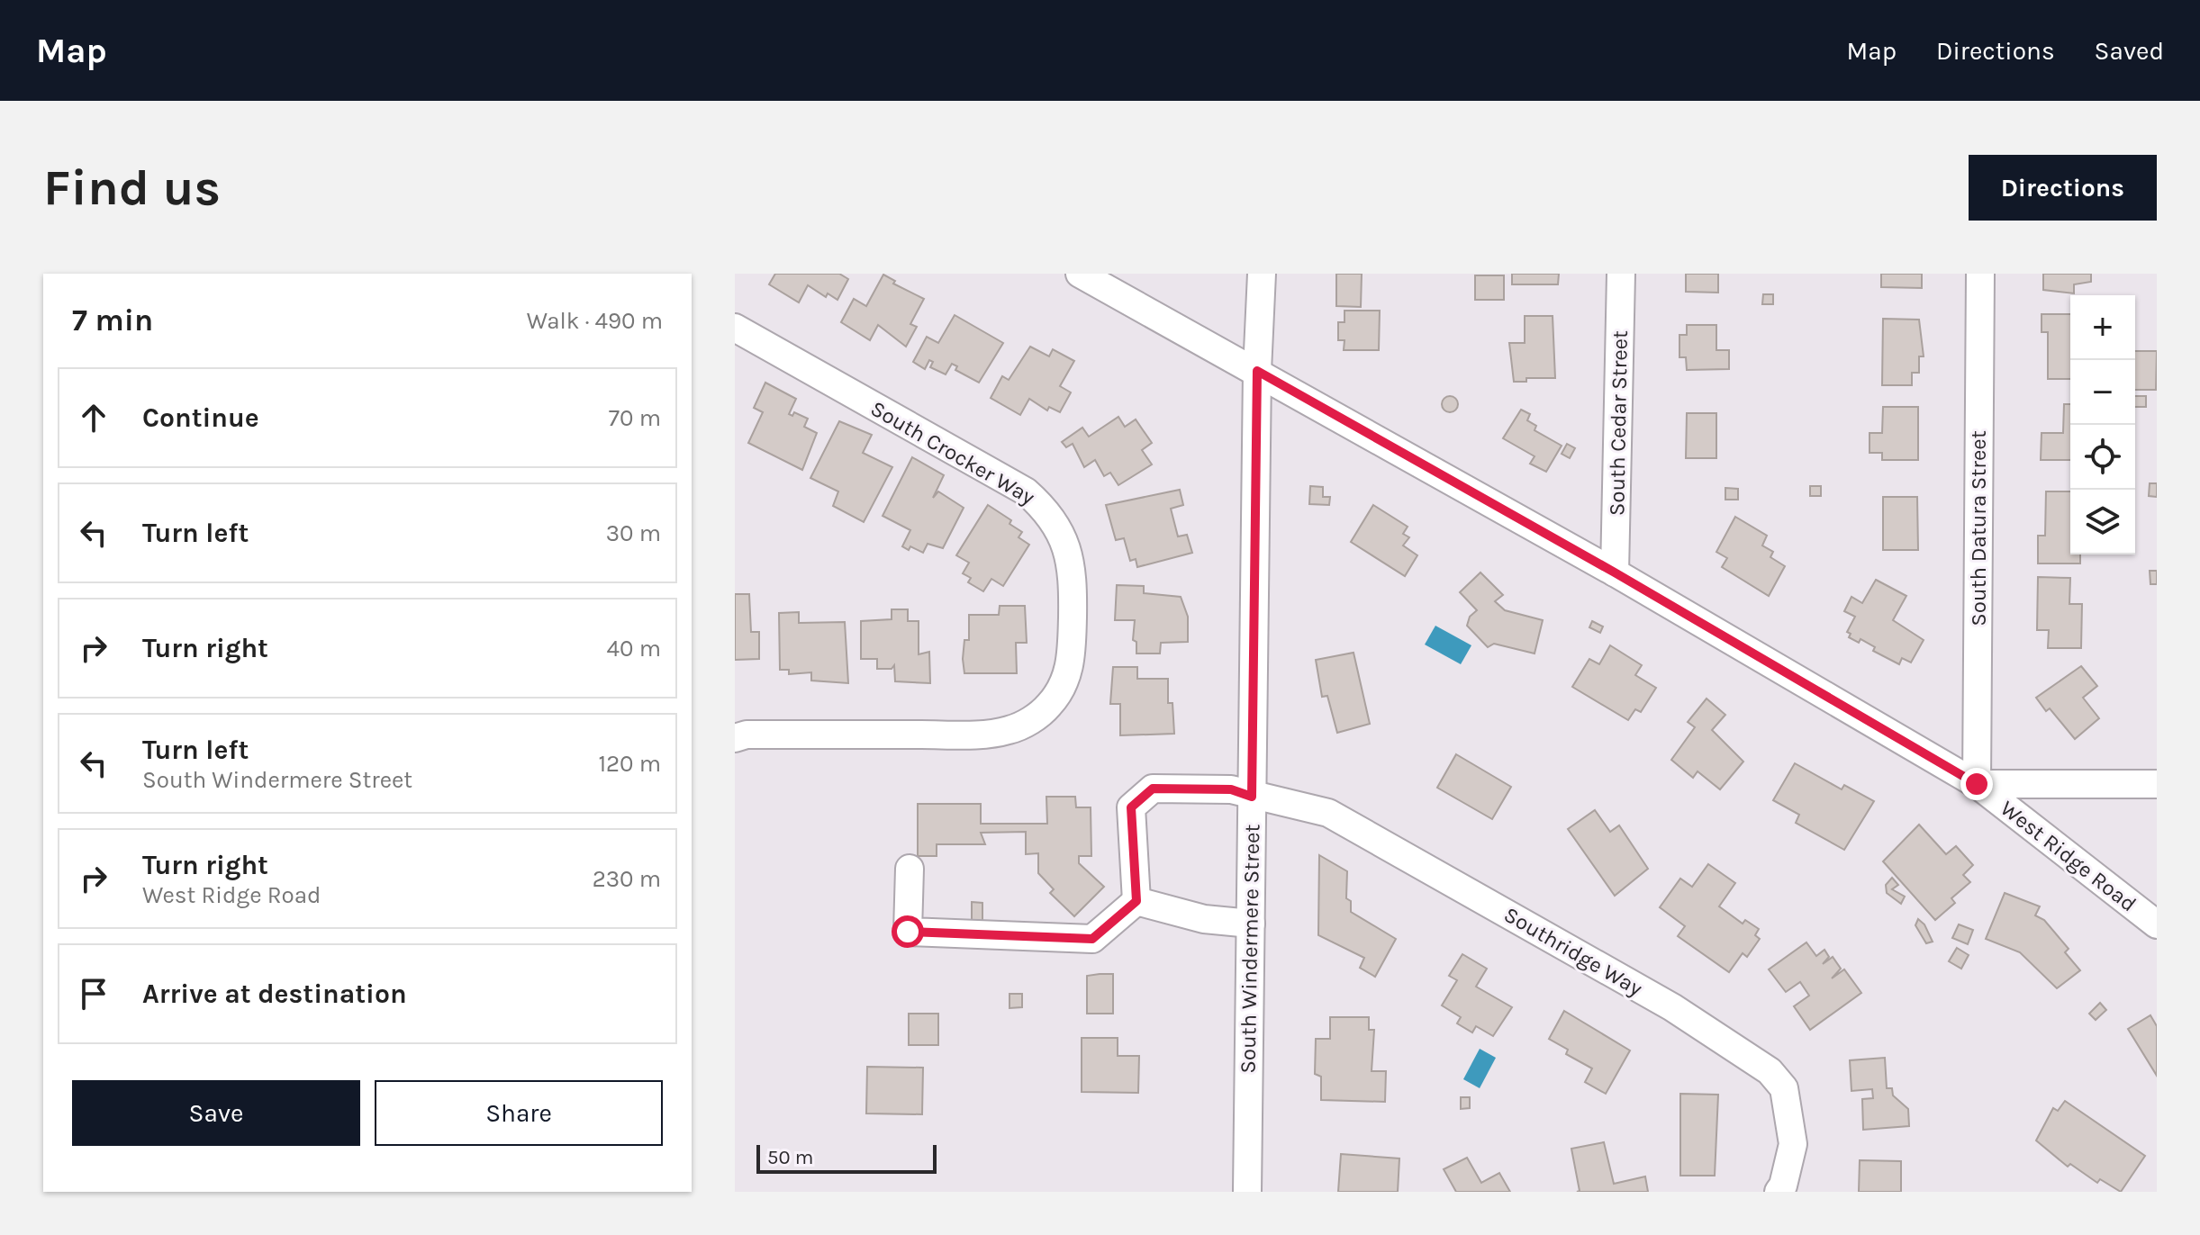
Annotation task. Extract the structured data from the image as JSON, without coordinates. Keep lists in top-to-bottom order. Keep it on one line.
{"streets":{"street":["South Cedar Street","South Crocker Way","South Datura Street","West Ridge Road","South Windermere Street","Southridge Way"]},"crossings":[["South Cedar Street","West Ridge Road"],["South Datura Street","West Ridge Road"],["West Ridge Road","South Windermere Street"],["South Windermere Street","Southridge Way"]],"scale_bar":"50 m","page":{"header":"Map","nav":["Map","Directions","Saved"],"buttons":["Directions",["Save","Share"]],"title":"Find us","heading":["7 min","Walk · 490 m"],"map_buttons":["+","−"],"list":[["Continue","70 m"],["Turn left","30 m"],["Turn right","40 m"],["Turn left","South Windermere Street","120 m"],["Turn right","West Ridge Road","230 m"],"Arrive at destination"],"scale":"50 m"}}
